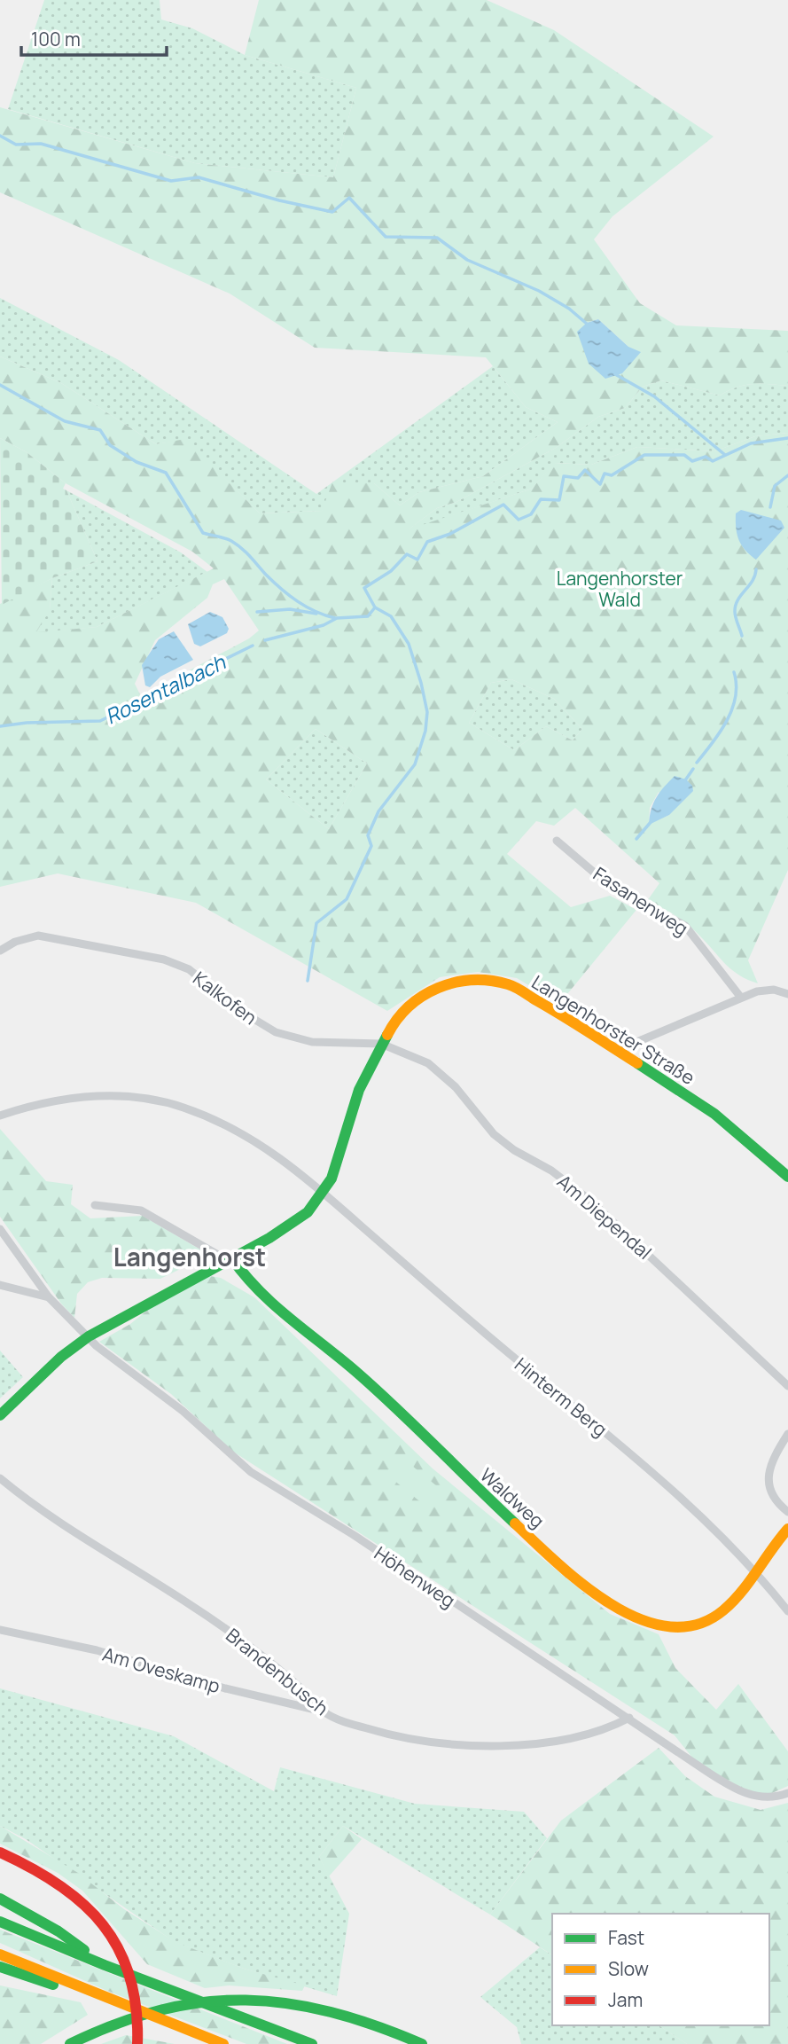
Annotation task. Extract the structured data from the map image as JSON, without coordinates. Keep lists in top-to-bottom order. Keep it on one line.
{"streets":{"main road":["Langenhorster Straße","Waldweg"],"street":["Fasanenweg","Kalkofen","Am Diependal","Hinterm Berg","Höhenweg","Am Oveskamp","Brandenbusch"]},"crossings":[["Kalkofen","Langenhorster Straße"],["Kalkofen","Am Diependal"],["Langenhorster Straße","Am Diependal"],["Langenhorster Straße","Hinterm Berg"],["Langenhorster Straße","Waldweg"],["Langenhorster Straße","Höhenweg"],["Hinterm Berg","Waldweg"],["Höhenweg","Brandenbusch"],["Am Oveskamp","Brandenbusch"]],"districts":["Langenhorst"],"water":["Rosentalbach"],"parks":["Langenhorster Wald"],"legend":["Fast","Slow","Jam"],"scale_bar":"100 m"}
